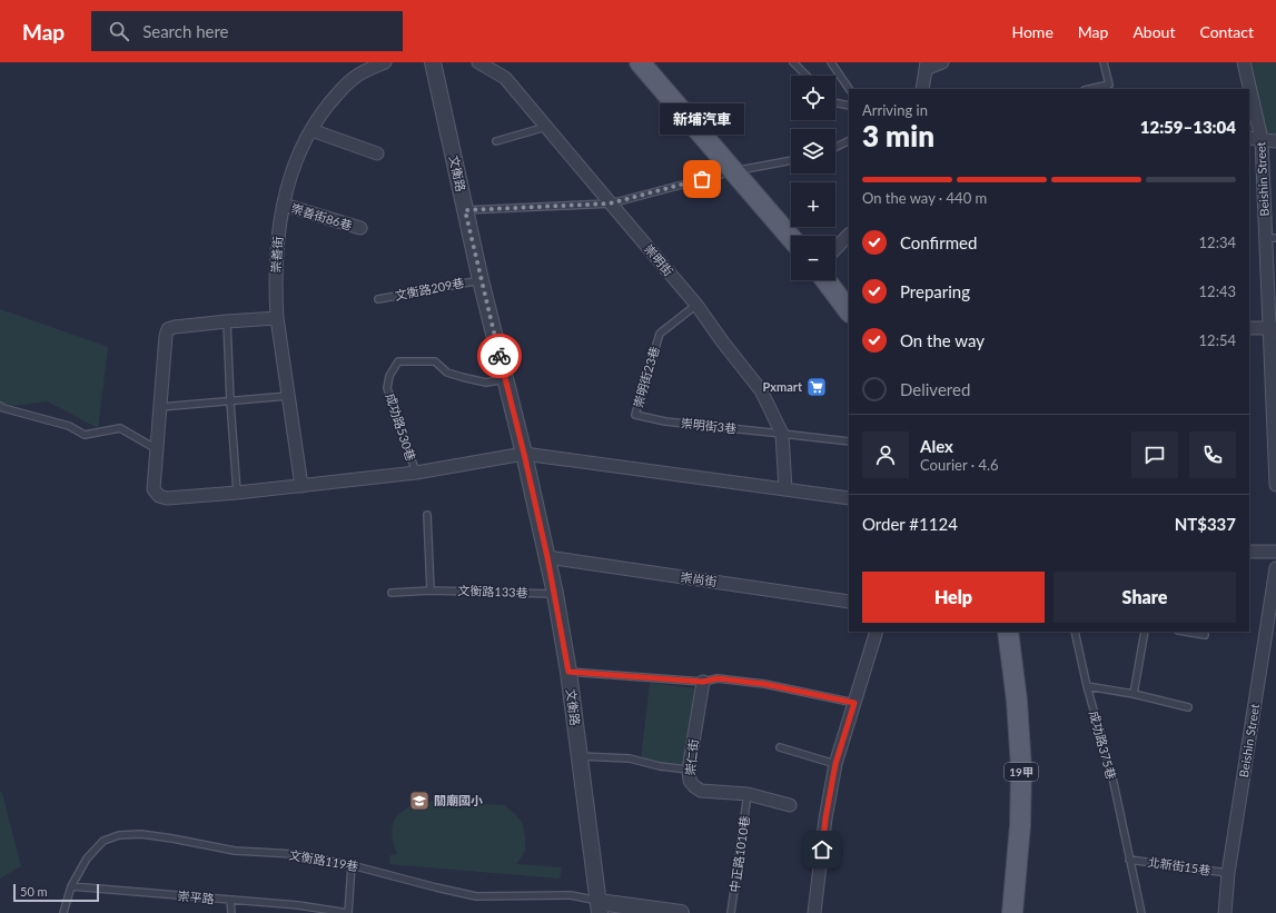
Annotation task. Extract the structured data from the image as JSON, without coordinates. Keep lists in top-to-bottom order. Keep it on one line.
{"streets":{"main road":["19甲"],"street":["文衡路","Beishin Street","崇善街86巷","崇善街","崇明街","崇尚街","崇仁街"],"lane":["文衡路209巷","崇明街23巷","崇明街3巷","成功路530巷","文衡路133巷","成功路375巷","中正路1010巷","文衡路119巷","北新街15巷","崇平路"]},"crossings":[["文衡路","文衡路209巷"],["文衡路","成功路530巷"],["文衡路","崇尚街"],["文衡路","文衡路133巷"],["文衡路","文衡路119巷"],["Beishin Street","北新街15巷"],["崇善街86巷","崇善街"],["崇明街","崇明街23巷"],["崇明街","崇明街3巷"],["崇明街23巷","崇明街3巷"],["成功路375巷","北新街15巷"],["崇仁街","中正路1010巷"],["文衡路119巷","崇平路"]],"places":{"other":["新埔汽車"],"supermarket":["Pxmart"],"school or university":["關廟國小"]},"scale_bar":"50 m","page":{"header":"Map","search":"Search here","nav":["Home","Map","About","Contact"],"map_buttons":["+","−"],"heading":["3 min","Arriving in","12:59–13:04"],"panel":["Alex","Courier · 4.6","Order #1124","NT$337"],"bubble":"新埔汽車","bar":"On the way · 440 m","list":[["Confirmed","12:34"],["Preparing","12:43"],["On the way","12:54"],"Delivered"],"buttons":["Help","Share"],"scale":"50 m"}}
